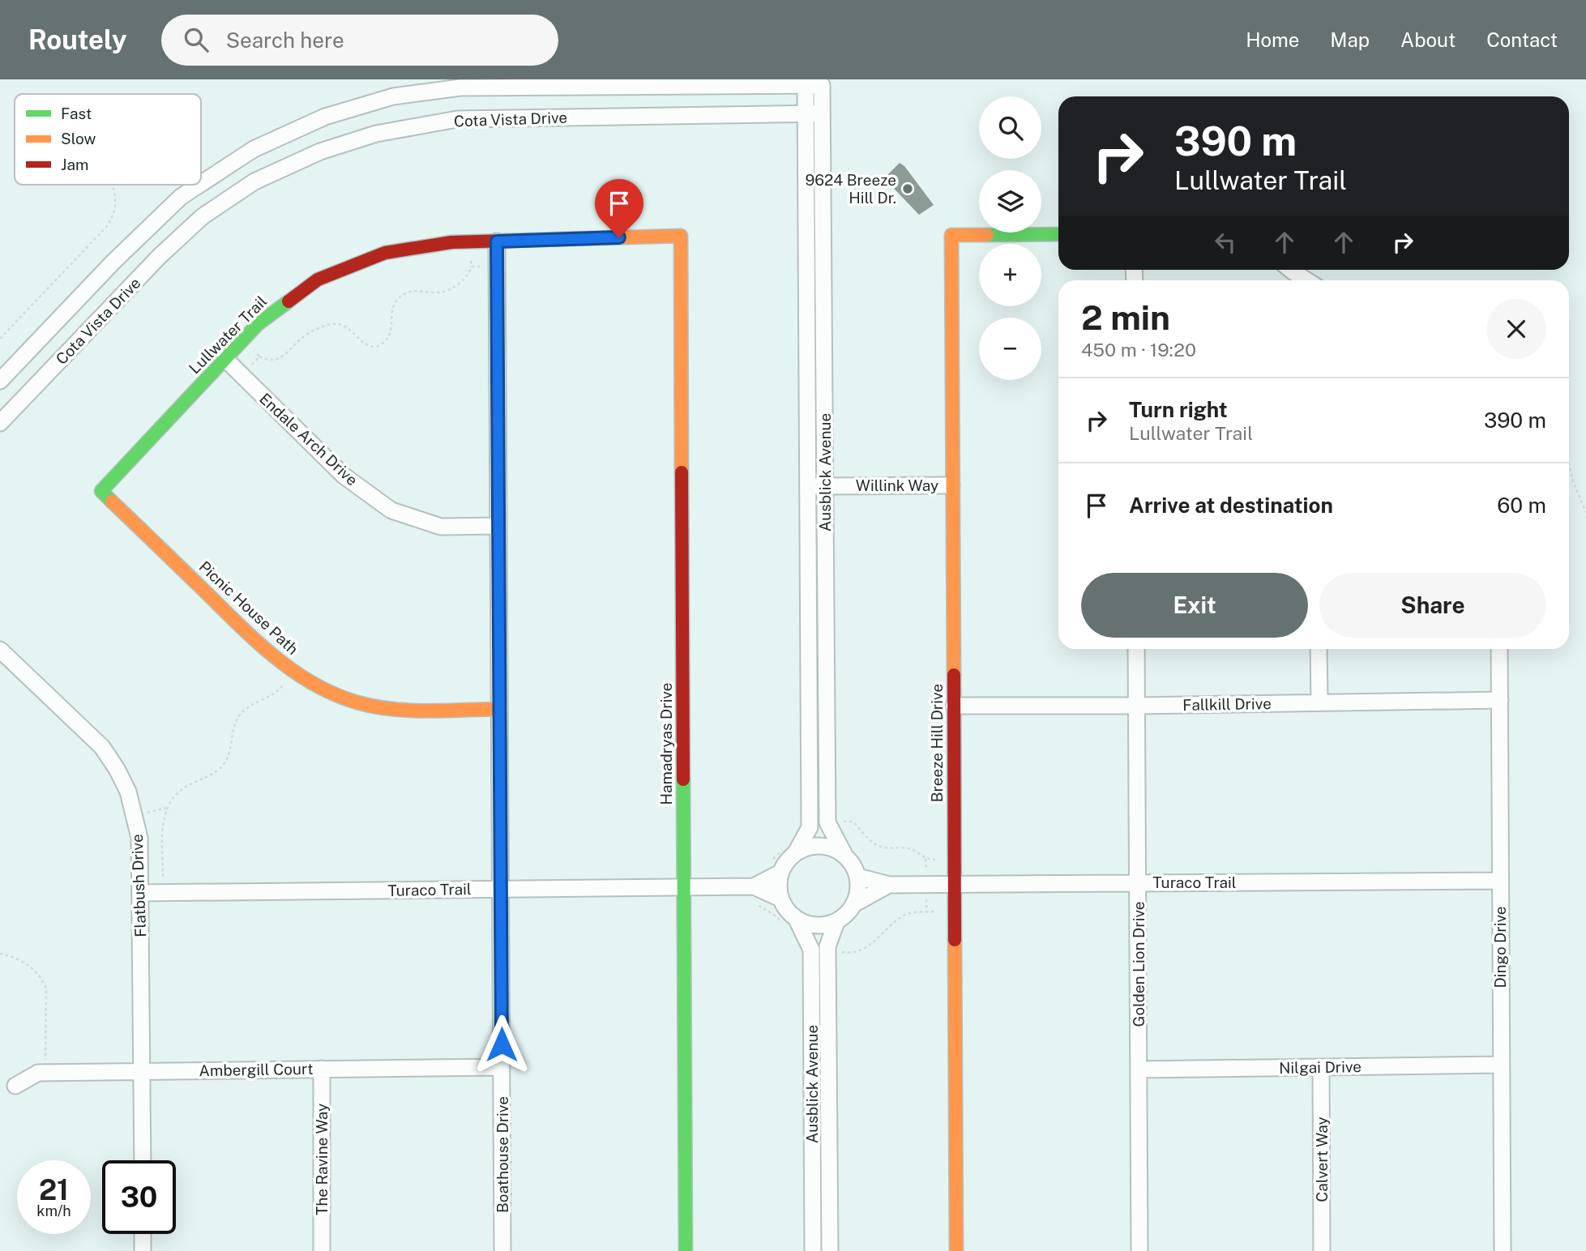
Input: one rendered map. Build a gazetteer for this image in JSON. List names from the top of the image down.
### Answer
{
  "streets": {
    "street": [
      "Cota Vista Drive",
      "Lullwater Trail",
      "Endale Arch Drive",
      "Ausblick Avenue",
      "Willink Way",
      "Picnic House Path",
      "Fallkill Drive",
      "Breeze Hill Drive",
      "Hamadryas Drive",
      "Turaco Trail",
      "Flatbush Drive",
      "Dingo Drive",
      "Golden Lion Drive",
      "Nilgai Drive",
      "Ambergill Court",
      "Boathouse Drive",
      "The Ravine Way",
      "Calvert Way"
    ]
  },
  "crossings": [
    ["Cota Vista Drive", "Ausblick Avenue"],
    ["Lullwater Trail", "Endale Arch Drive"],
    ["Lullwater Trail", "Picnic House Path"],
    ["Lullwater Trail", "Hamadryas Drive"],
    ["Lullwater Trail", "Boathouse Drive"],
    ["Endale Arch Drive", "Boathouse Drive"],
    ["Ausblick Avenue", "Willink Way"],
    ["Ausblick Avenue", "Turaco Trail"],
    ["Willink Way", "Breeze Hill Drive"],
    ["Picnic House Path", "Boathouse Drive"],
    ["Fallkill Drive", "Breeze Hill Drive"],
    ["Fallkill Drive", "Dingo Drive"],
    ["Fallkill Drive", "Golden Lion Drive"],
    ["Breeze Hill Drive", "Turaco Trail"],
    ["Hamadryas Drive", "Turaco Trail"],
    ["Turaco Trail", "Flatbush Drive"],
    ["Turaco Trail", "Dingo Drive"],
    ["Turaco Trail", "Golden Lion Drive"],
    ["Turaco Trail", "Boathouse Drive"],
    ["Flatbush Drive", "Ambergill Court"],
    ["Dingo Drive", "Nilgai Drive"],
    ["Golden Lion Drive", "Nilgai Drive"],
    ["Nilgai Drive", "Calvert Way"],
    ["Ambergill Court", "Boathouse Drive"],
    ["Ambergill Court", "The Ravine Way"]
  ],
  "places": ["9624 Breeze Hill Dr."],
  "legend": ["Fast", "Slow", "Jam"],
  "page": {
    "header": "Routely",
    "search": "Search here",
    "nav": [
      "Home",
      "Map",
      "About",
      "Contact"
    ],
    "map_buttons": ["+", "−"],
    "turn": ["390 m", "Lullwater Trail"],
    "heading": ["2 min", "450 m · 19:20"],
    "list": [
      {
        "name": "Turn right",
        "note": "Lullwater Trail",
        "value": "390 m"
      },
      {
        "name": "Arrive at destination",
        "value": "60 m"
      }
    ],
    "buttons": ["Exit", "Share"],
    "speed": "21 km/h",
    "limit": "30"
  }
}
